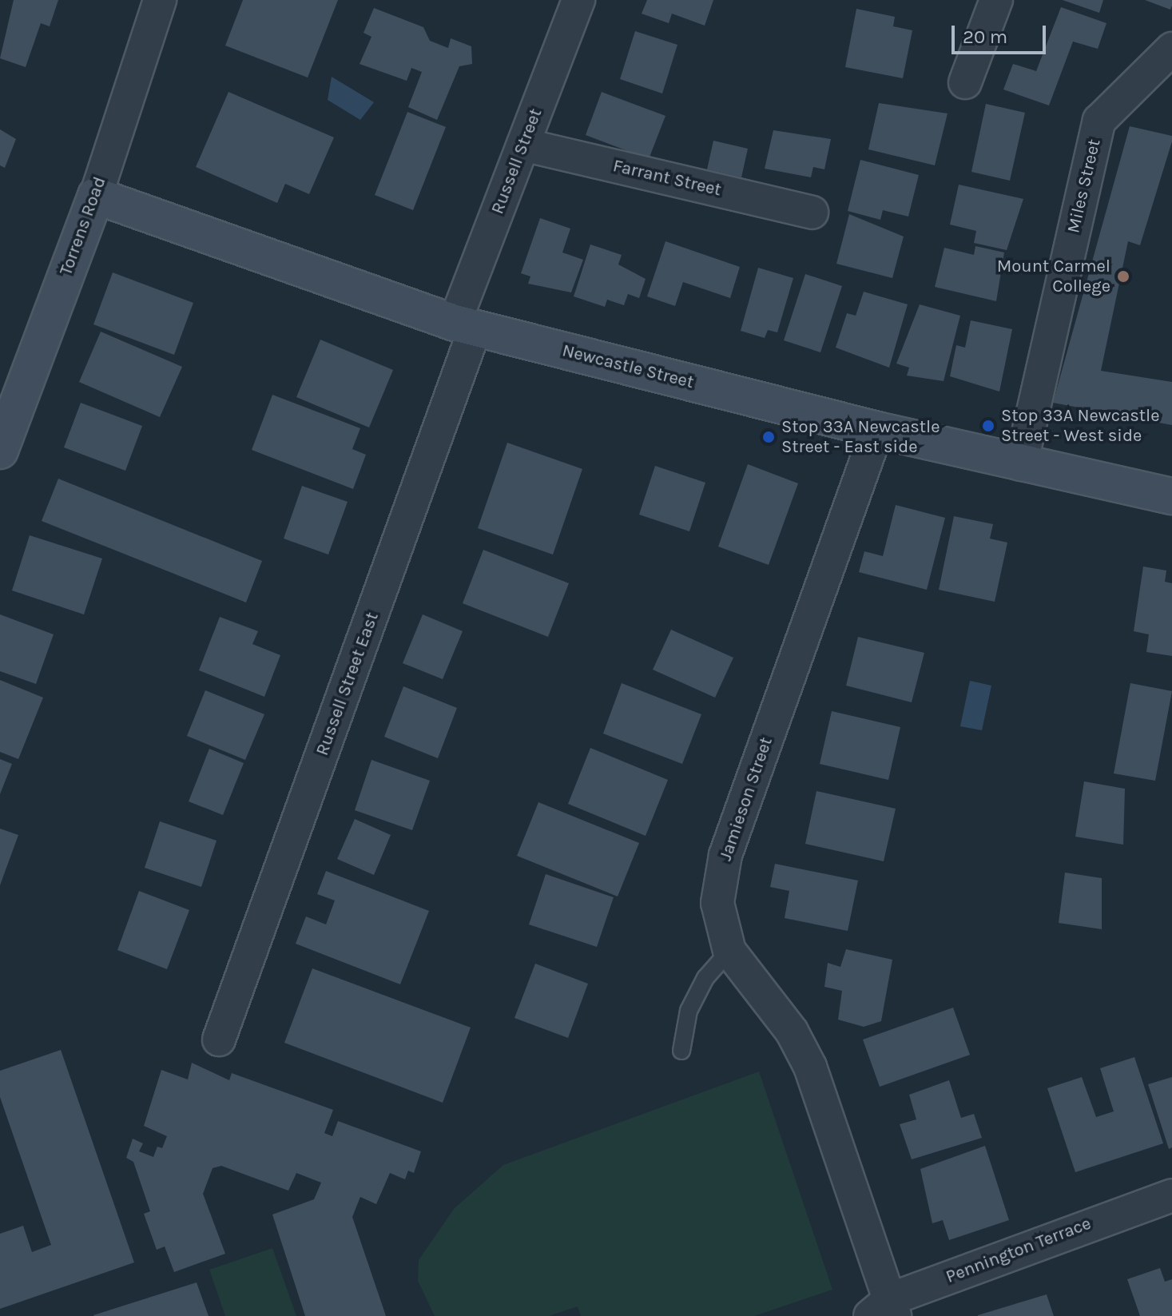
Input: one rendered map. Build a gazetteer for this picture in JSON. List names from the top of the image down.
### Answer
{
  "streets": {
    "street": [
      "Russell Street",
      "Farrant Street",
      "Miles Street",
      "Torrens Road",
      "Newcastle Street",
      "Russell Street East",
      "Jamieson Street",
      "Pennington Terrace"
    ]
  },
  "crossings": [
    ["Russell Street", "Farrant Street"],
    ["Russell Street", "Newcastle Street"],
    ["Russell Street", "Russell Street East"],
    ["Miles Street", "Newcastle Street"],
    ["Torrens Road", "Newcastle Street"],
    ["Newcastle Street", "Russell Street East"],
    ["Newcastle Street", "Jamieson Street"],
    ["Jamieson Street", "Pennington Terrace"]
  ],
  "places": ["Mount Carmel College", "Stop 33A Newcastle Street - West side", "Stop 33A Newcastle Street - East side"],
  "scale_bar": "20 m"
}
